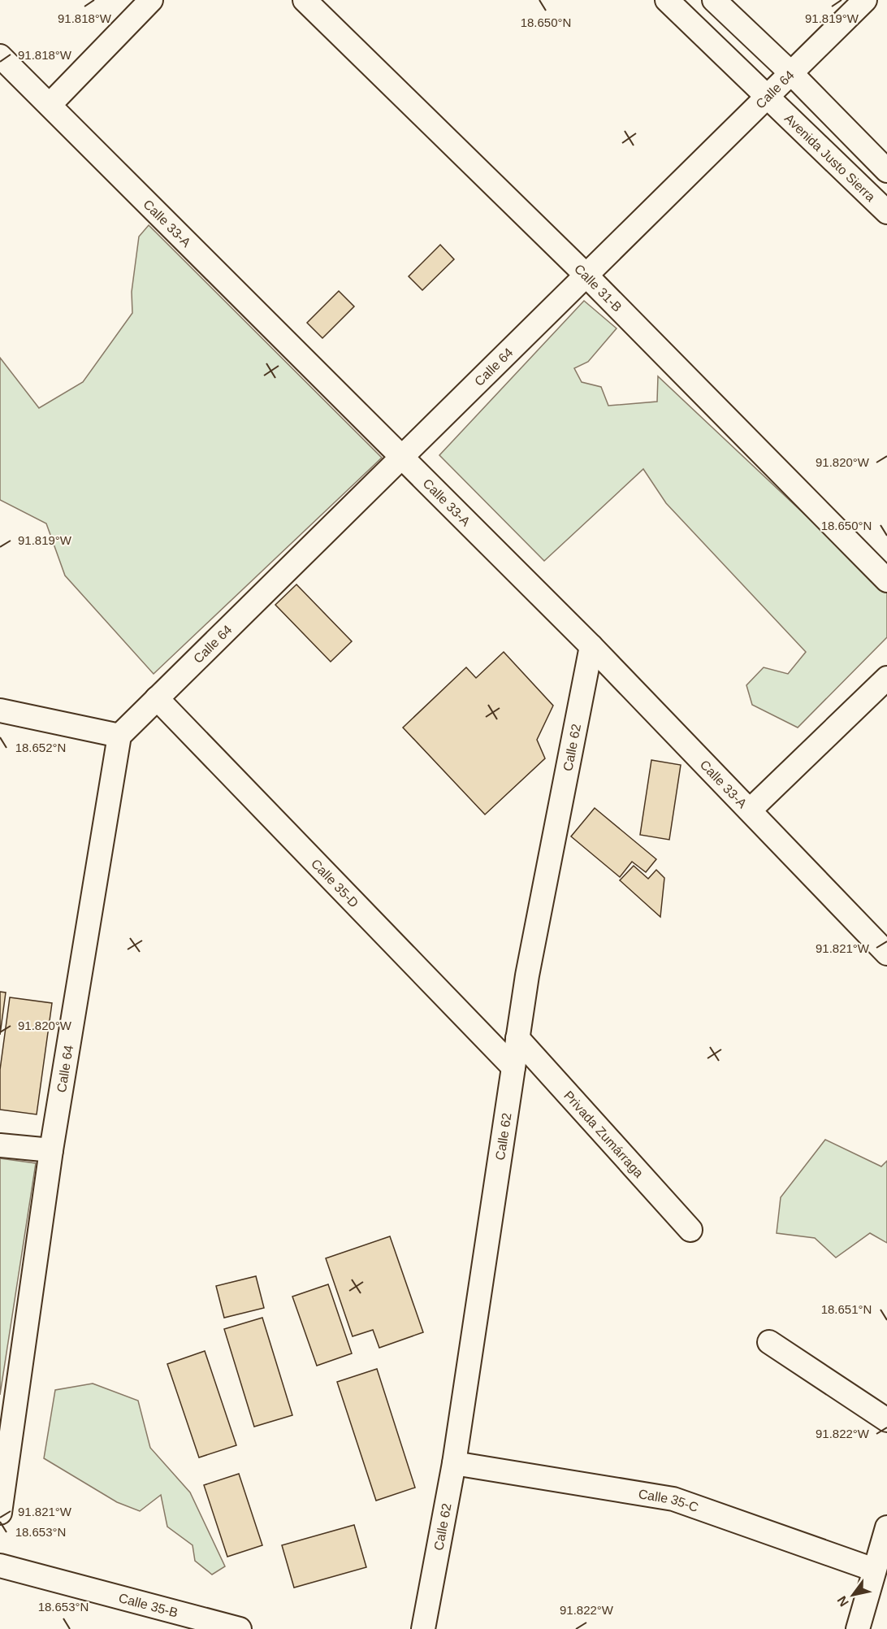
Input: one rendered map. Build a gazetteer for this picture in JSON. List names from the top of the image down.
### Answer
{
  "streets": {
    "street": [
      "Calle 64",
      "Avenida Justo Sierra",
      "Calle 33-A",
      "Calle 31-B",
      "Calle 62",
      "Calle 35-D",
      "Privada Zumárraga",
      "Calle 35-C",
      "Calle 35-B"
    ]
  },
  "crossings": [
    ["Calle 64", "Avenida Justo Sierra"],
    ["Calle 64", "Calle 33-A"],
    ["Calle 64", "Calle 31-B"],
    ["Calle 64", "Calle 35-D"],
    ["Calle 33-A", "Calle 62"],
    ["Calle 62", "Calle 35-D"],
    ["Calle 62", "Privada Zumárraga"],
    ["Calle 62", "Calle 35-C"]
  ],
  "north": "bottom left",
  "coordinates": [
    "91.818°W",
    "91.819°W",
    "18.650°N",
    "91.820°W",
    "18.652°N",
    "91.821°W",
    "18.651°N",
    "91.822°W",
    "18.653°N"
  ]
}
